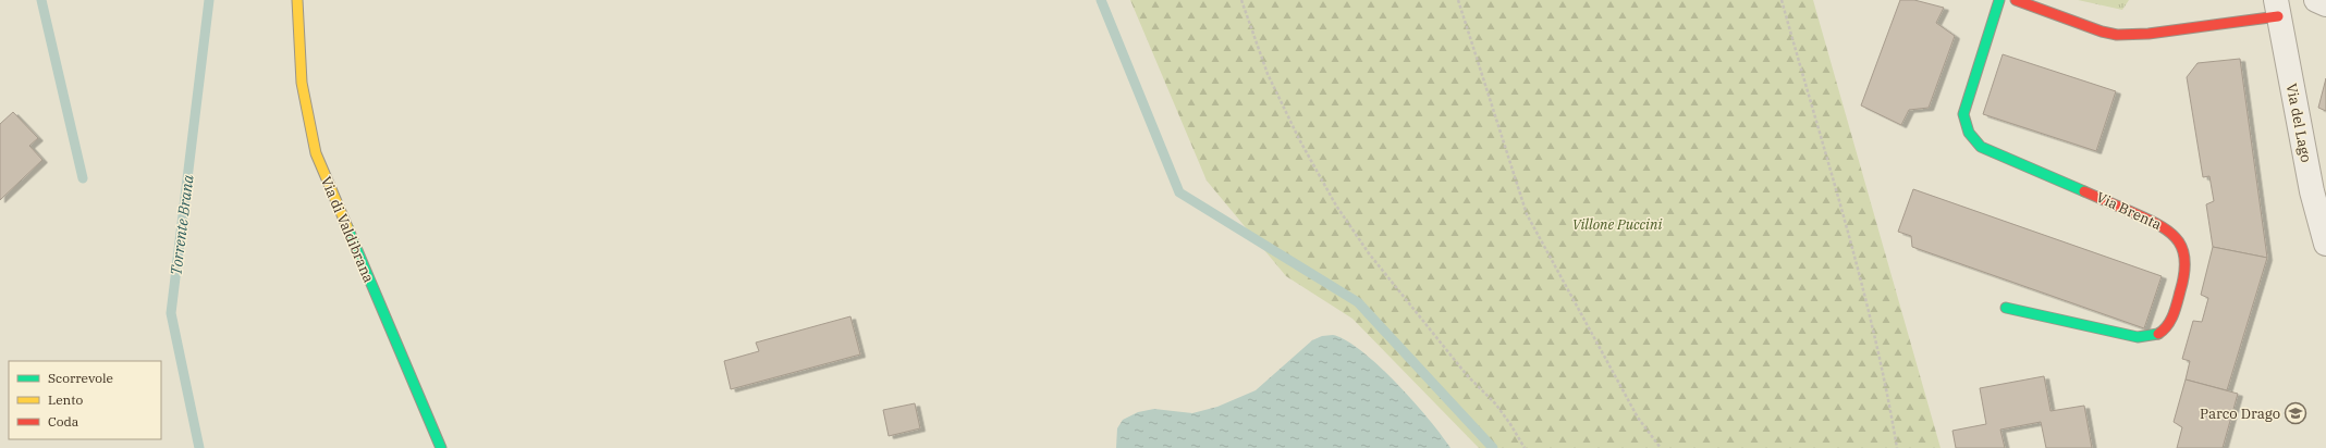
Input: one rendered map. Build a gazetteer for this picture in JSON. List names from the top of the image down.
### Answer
{
  "streets": {
    "street": ["Via del Lago", "Via Brenta", "Via di Valdibrana"]
  },
  "water": ["Torrente Brana"],
  "parks": ["Villone Puccini"],
  "places": {
    "school or university": ["Parco Drago"]
  },
  "legend": ["Scorrevole", "Lento", "Coda"]
}
